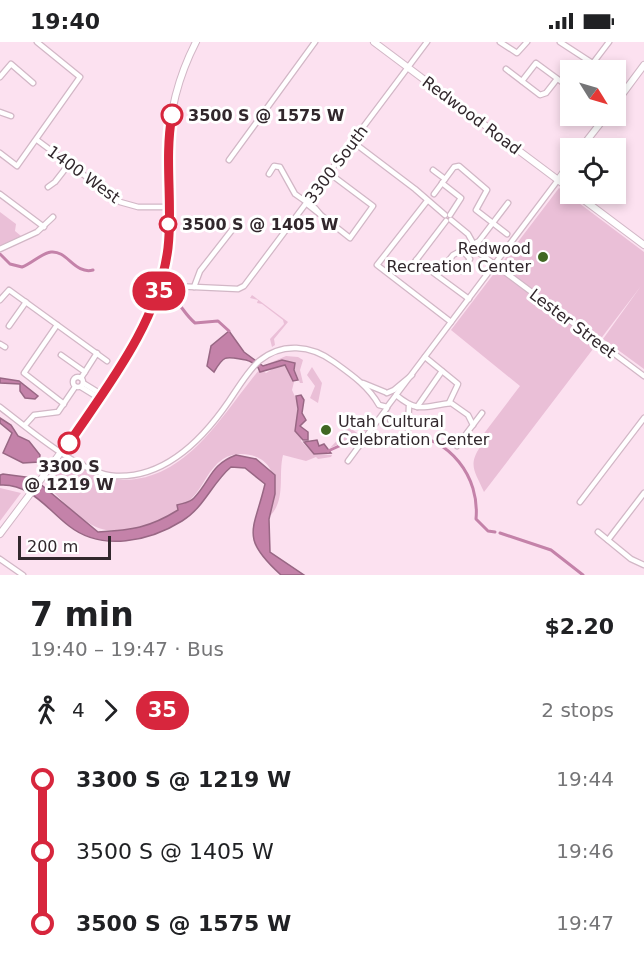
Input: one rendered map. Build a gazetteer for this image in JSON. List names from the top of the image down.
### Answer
{
  "streets": {
    "main road": ["Redwood Road"],
    "street": ["3300 South", "1400 West", "Lester Street"]
  },
  "crossings": [
    ["Redwood Road", "3300 South"],
    ["3300 South", "Lester Street"]
  ],
  "places": [
    "3500 S @ 1575 W",
    "3500 S @ 1405 W",
    "Redwood Recreation Center",
    "Utah Cultural Celebration Center",
    "3300 S @ 1219 W"
  ],
  "lines": ["bus line 35"],
  "scale_bar": "200 m",
  "north": "bottom right",
  "page": {
    "status": "19:40",
    "on_map": "35",
    "scale": "200 m",
    "heading": ["7 min", "19:40 – 19:47 · Bus", "$2.20"],
    "legs": ["4", "35", "2 stops"],
    "list": [
      {
        "name": "3300 S @ 1219 W",
        "value": "19:44"
      },
      {
        "name": "3500 S @ 1405 W",
        "value": "19:46"
      },
      {
        "name": "3500 S @ 1575 W",
        "value": "19:47"
      }
    ]
  }
}
